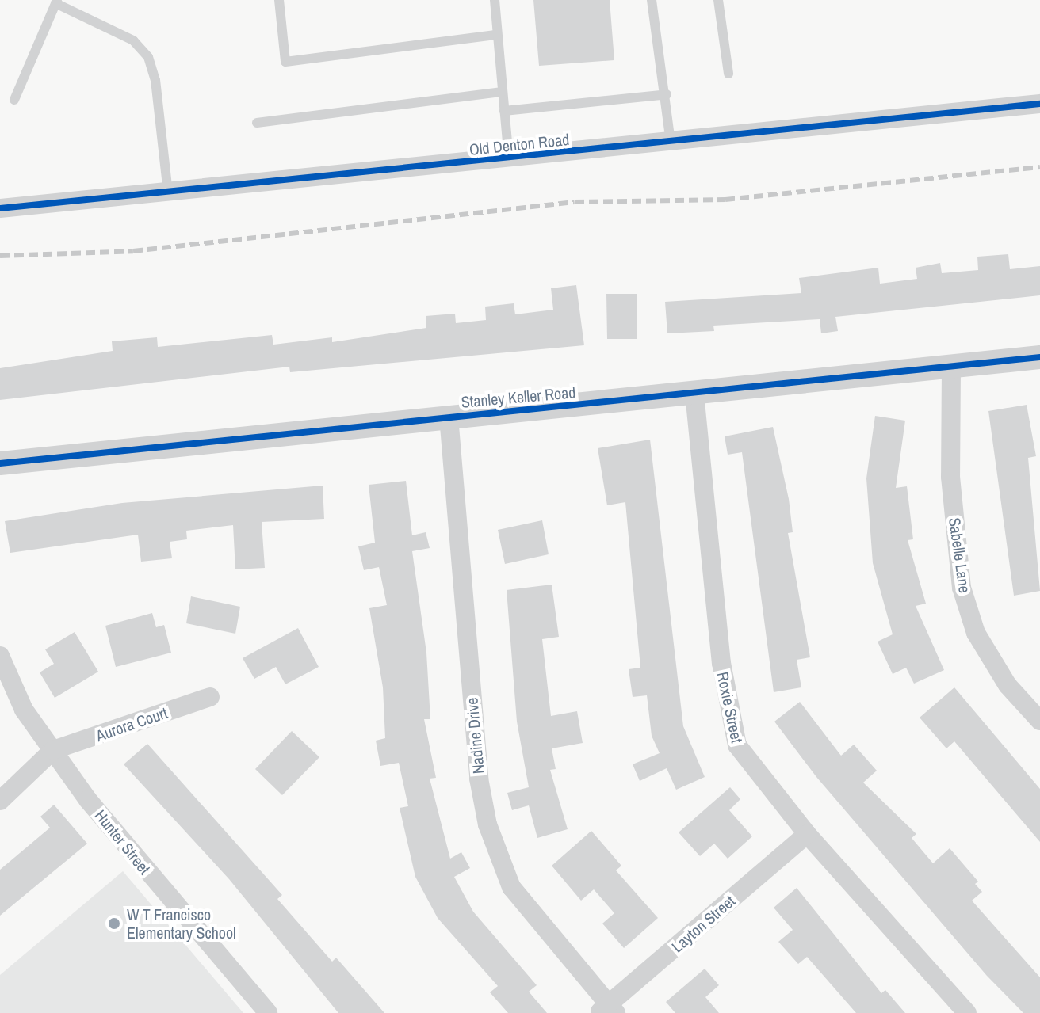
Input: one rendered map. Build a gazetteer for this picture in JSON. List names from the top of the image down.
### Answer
{
  "streets": {
    "street": [
      "Old Denton Road",
      "Stanley Keller Road",
      "Sabelle Lane",
      "Roxie Street",
      "Aurora Court",
      "Nadine Drive",
      "Hunter Street",
      "Layton Street"
    ]
  },
  "crossings": [
    ["Stanley Keller Road", "Sabelle Lane"],
    ["Stanley Keller Road", "Roxie Street"],
    ["Stanley Keller Road", "Nadine Drive"],
    ["Roxie Street", "Layton Street"],
    ["Aurora Court", "Hunter Street"],
    ["Nadine Drive", "Layton Street"]
  ],
  "places": ["W T Francisco Elementary School"]
}
